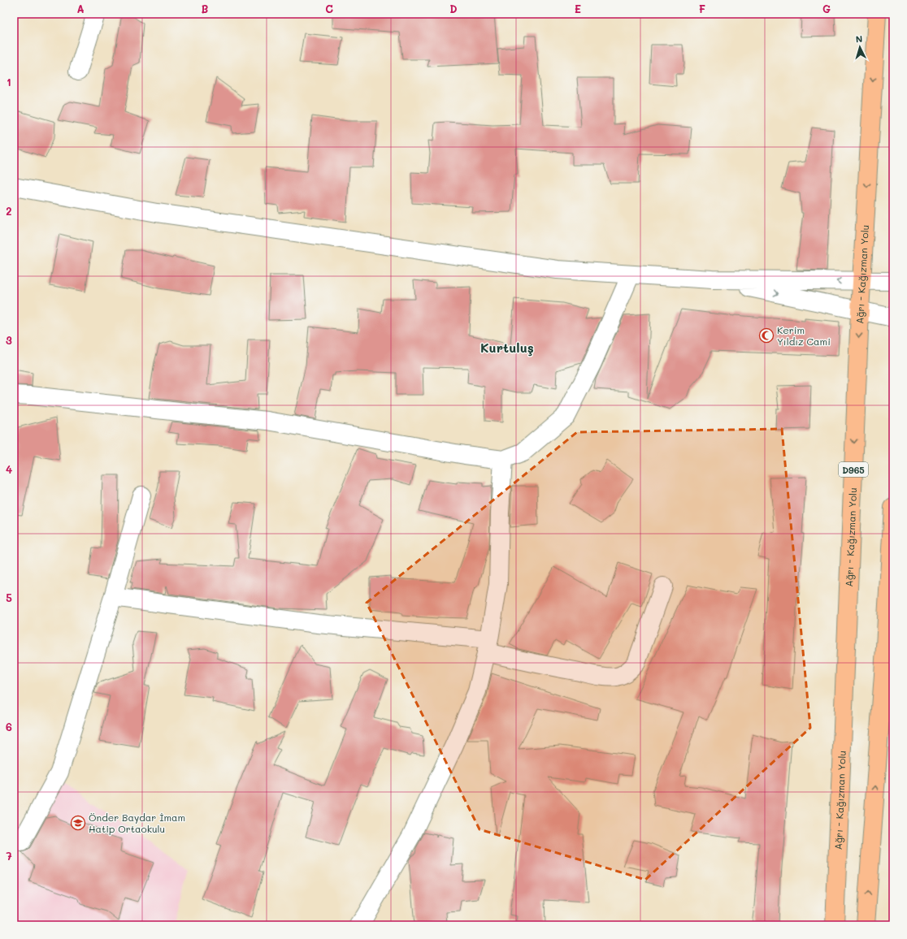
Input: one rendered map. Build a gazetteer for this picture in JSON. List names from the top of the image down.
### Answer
{
  "streets": {
    "main road": ["Ağrı - Kağızman Yolu", "D965"]
  },
  "districts": ["Kurtuluş"],
  "places": {
    "mosque": ["Kerim Yıldız Cami"],
    "school or university": ["Önder Baydar İmam Hatip Ortaokulu"]
  },
  "north": "top",
  "grid": {
    "columns": [
      "A",
      "B",
      "C",
      "D",
      "E",
      "F",
      "G"
    ],
    "rows": [
      "1",
      "2",
      "3",
      "4",
      "5",
      "6",
      "7"
    ]
  }
}
